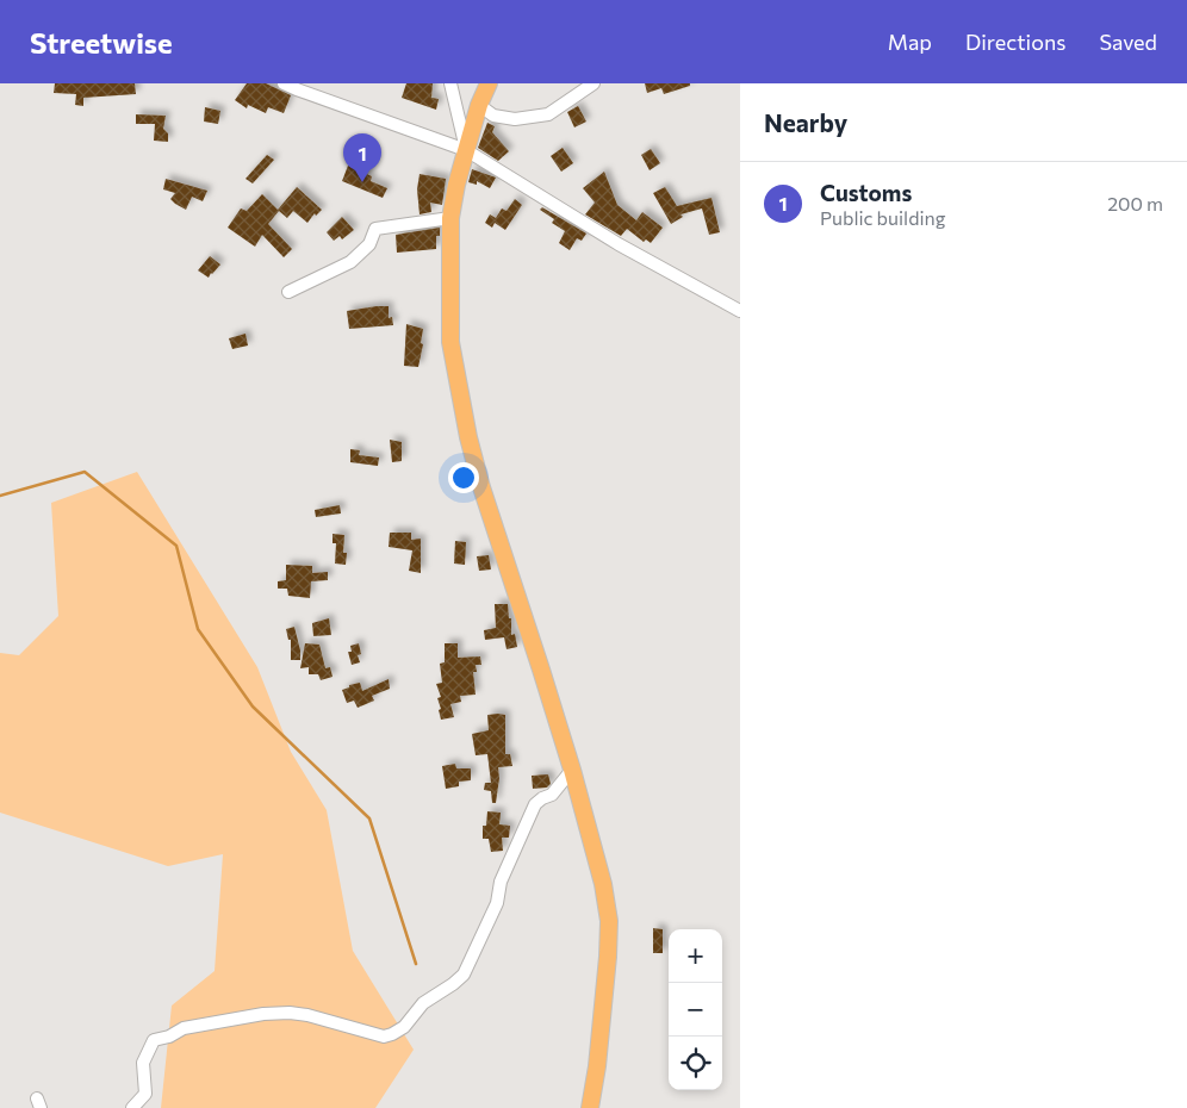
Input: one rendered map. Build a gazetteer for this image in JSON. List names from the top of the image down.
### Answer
{
  "page": {
    "header": "Streetwise",
    "nav": ["Map", "Directions", "Saved"],
    "heading": "Nearby",
    "pins": "1",
    "list": [
      {
        "mark": "1",
        "name": "Customs",
        "note": "Public building",
        "value": "200 m"
      }
    ],
    "map_buttons": ["+", "−"]
  }
}
